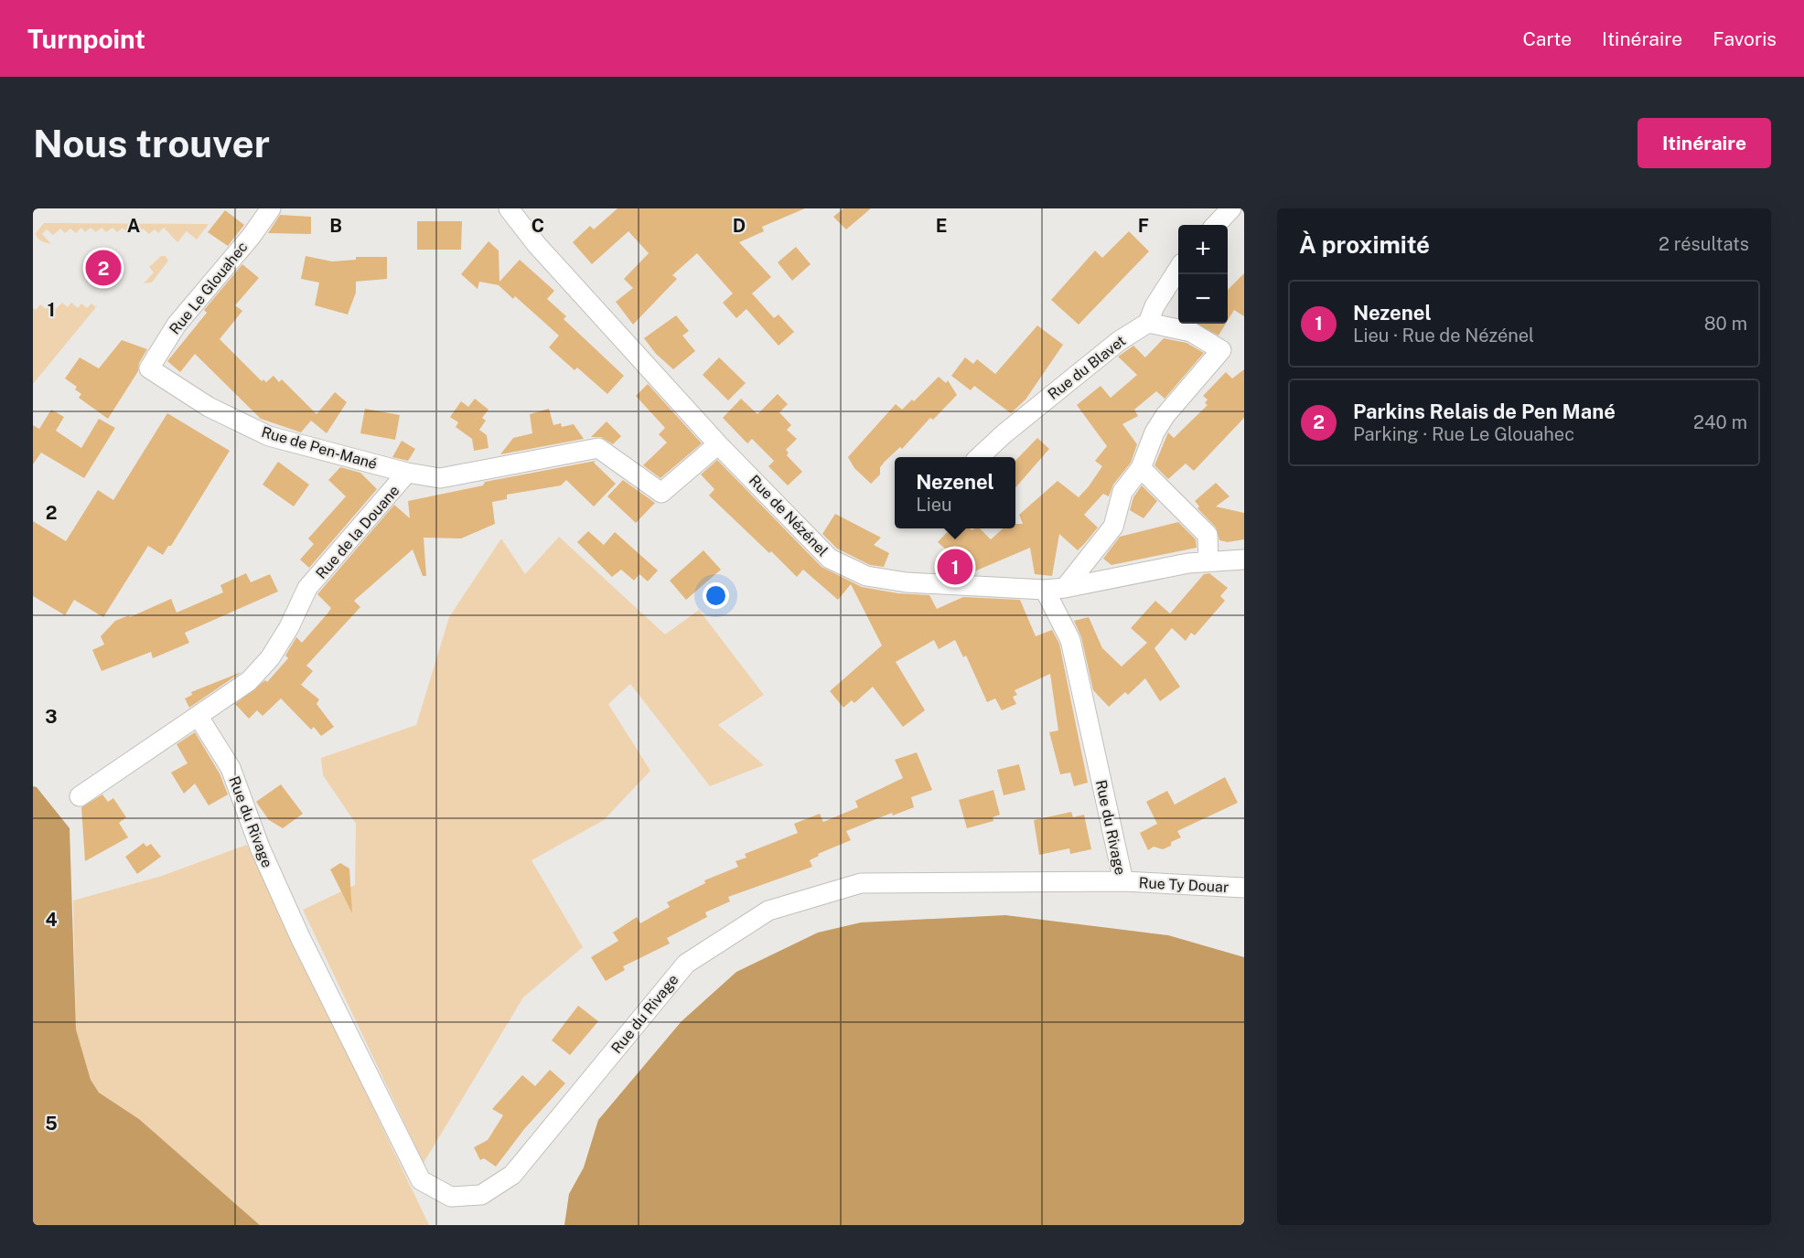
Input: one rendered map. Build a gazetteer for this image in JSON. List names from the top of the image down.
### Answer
{
  "streets": {
    "street": [
      "Rue Le Glouahec",
      "Rue du Blavet",
      "Rue de Pen-Mané",
      "Rue de Nézénel",
      "Rue de la Douane",
      "Rue du Rivage",
      "Rue Ty Douar"
    ]
  },
  "crossings": [
    ["Rue Le Glouahec", "Rue de Pen-Mané"],
    ["Rue de Pen-Mané", "Rue de la Douane"],
    ["Rue de Nézénel", "Rue de la Douane"],
    ["Rue de Nézénel", "Rue du Rivage"],
    ["Rue de la Douane", "Rue du Rivage"],
    ["Rue du Rivage", "Rue Ty Douar"]
  ],
  "page": {
    "header": "Turnpoint",
    "nav": ["Carte", "Itinéraire", "Favoris"],
    "buttons": "Itinéraire",
    "title": "Nous trouver",
    "heading": ["À proximité", "2 résultats"],
    "map_buttons": ["+", "−"],
    "pins": ["2", "1"],
    "list": [
      {
        "mark": "1",
        "name": "Nezenel",
        "note": "Lieu · Rue de Nézénel",
        "value": "80 m"
      },
      {
        "mark": "2",
        "name": "Parkins Relais de Pen Mané",
        "note": "Parking · Rue Le Glouahec",
        "value": "240 m"
      }
    ],
    "popup": ["Nezenel", "Lieu"]
  },
  "grid": {
    "columns": [
      "A",
      "B",
      "C",
      "D",
      "E",
      "F"
    ],
    "rows": [
      "1",
      "2",
      "3",
      "4",
      "5"
    ]
  }
}
